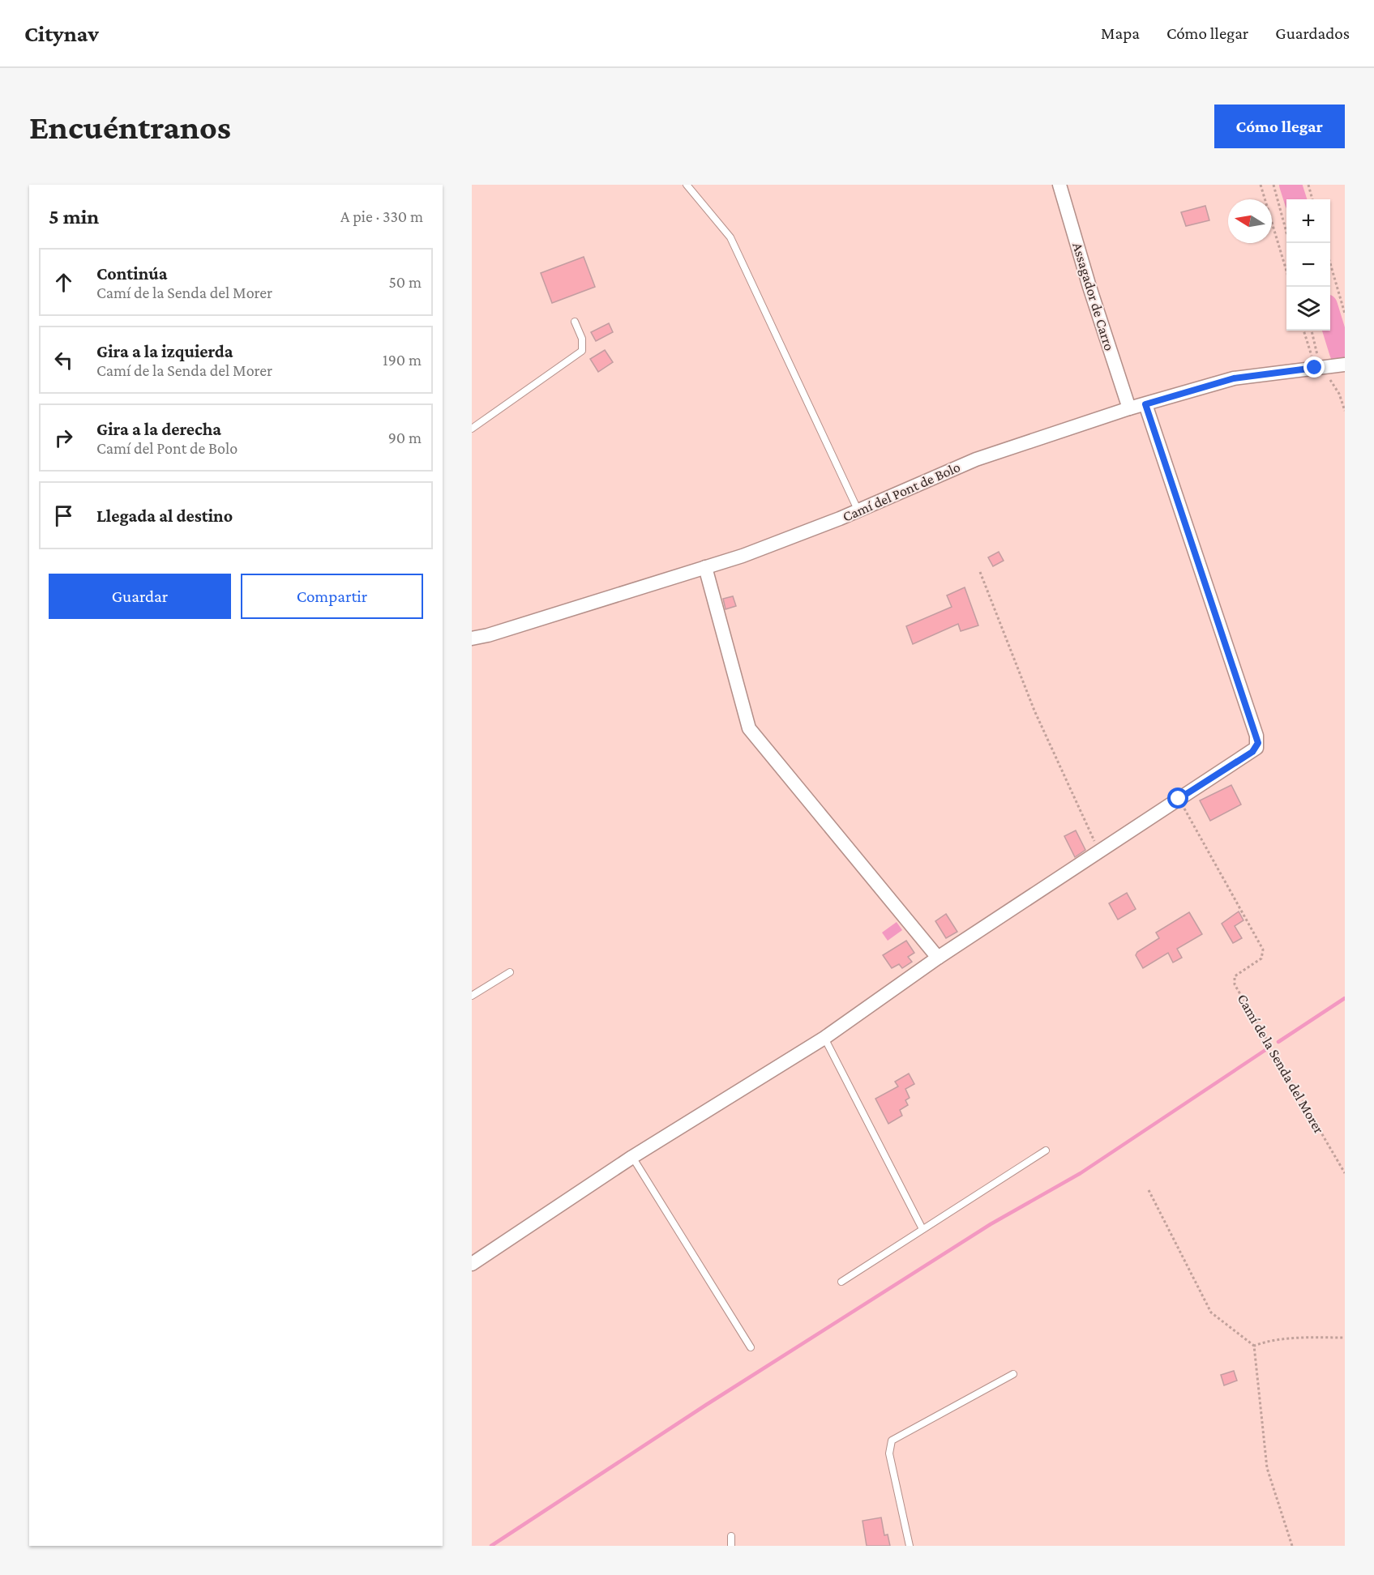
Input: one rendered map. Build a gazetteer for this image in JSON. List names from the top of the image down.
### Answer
{
  "streets": {
    "street": ["Assagador de Carro", "Camí del Pont de Bolo"],
    "path": ["Camí de la Senda del Morer"]
  },
  "crossings": [
    ["Assagador de Carro", "Camí del Pont de Bolo"]
  ],
  "north": "left",
  "page": {
    "header": "Citynav",
    "nav": ["Mapa", "Cómo llegar", "Guardados"],
    "buttons": [
      "Cómo llegar",
      ["Guardar", "Compartir"]
    ],
    "title": "Encuéntranos",
    "heading": ["5 min", "A pie · 330 m"],
    "map_buttons": ["+", "−"],
    "list": [
      ["Continúa", "Camí de la Senda del Morer", "50 m"],
      ["Gira a la izquierda", "Camí de la Senda del Morer", "190 m"],
      ["Gira a la derecha", "Camí del Pont de Bolo", "90 m"],
      "Llegada al destino"
    ]
  }
}
